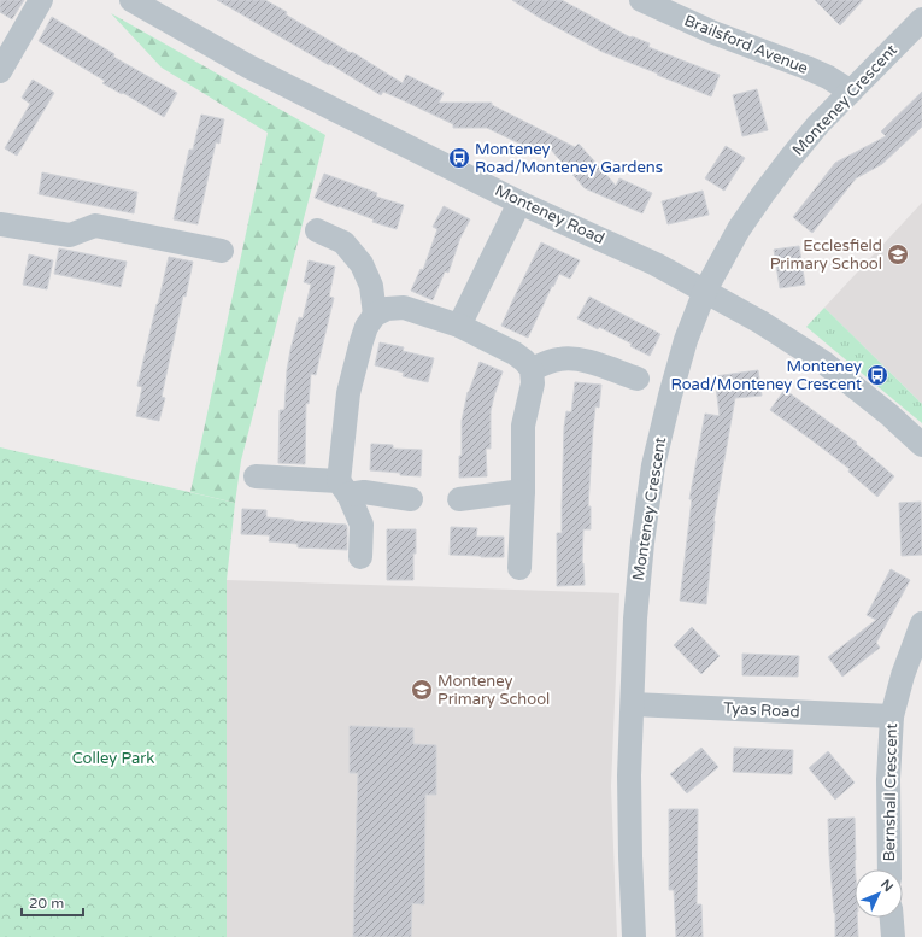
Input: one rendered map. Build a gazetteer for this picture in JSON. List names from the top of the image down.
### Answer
{
  "streets": {
    "street": [
      "Brailsford Avenue",
      "Monteney Crescent",
      "Monteney Road",
      "Tyas Road",
      "Bernshall Crescent"
    ]
  },
  "crossings": [
    ["Brailsford Avenue", "Monteney Crescent"],
    ["Monteney Crescent", "Monteney Road"],
    ["Monteney Crescent", "Tyas Road"],
    ["Tyas Road", "Bernshall Crescent"]
  ],
  "parks": ["Colley Park"],
  "places": {
    "bus stop": ["Monteney Road/Monteney Gardens", "Monteney Road/Monteney Crescent"],
    "school or university": ["Ecclesfield Primary School", "Monteney Primary School"]
  },
  "scale_bar": "20 m",
  "north": "top right"
}
